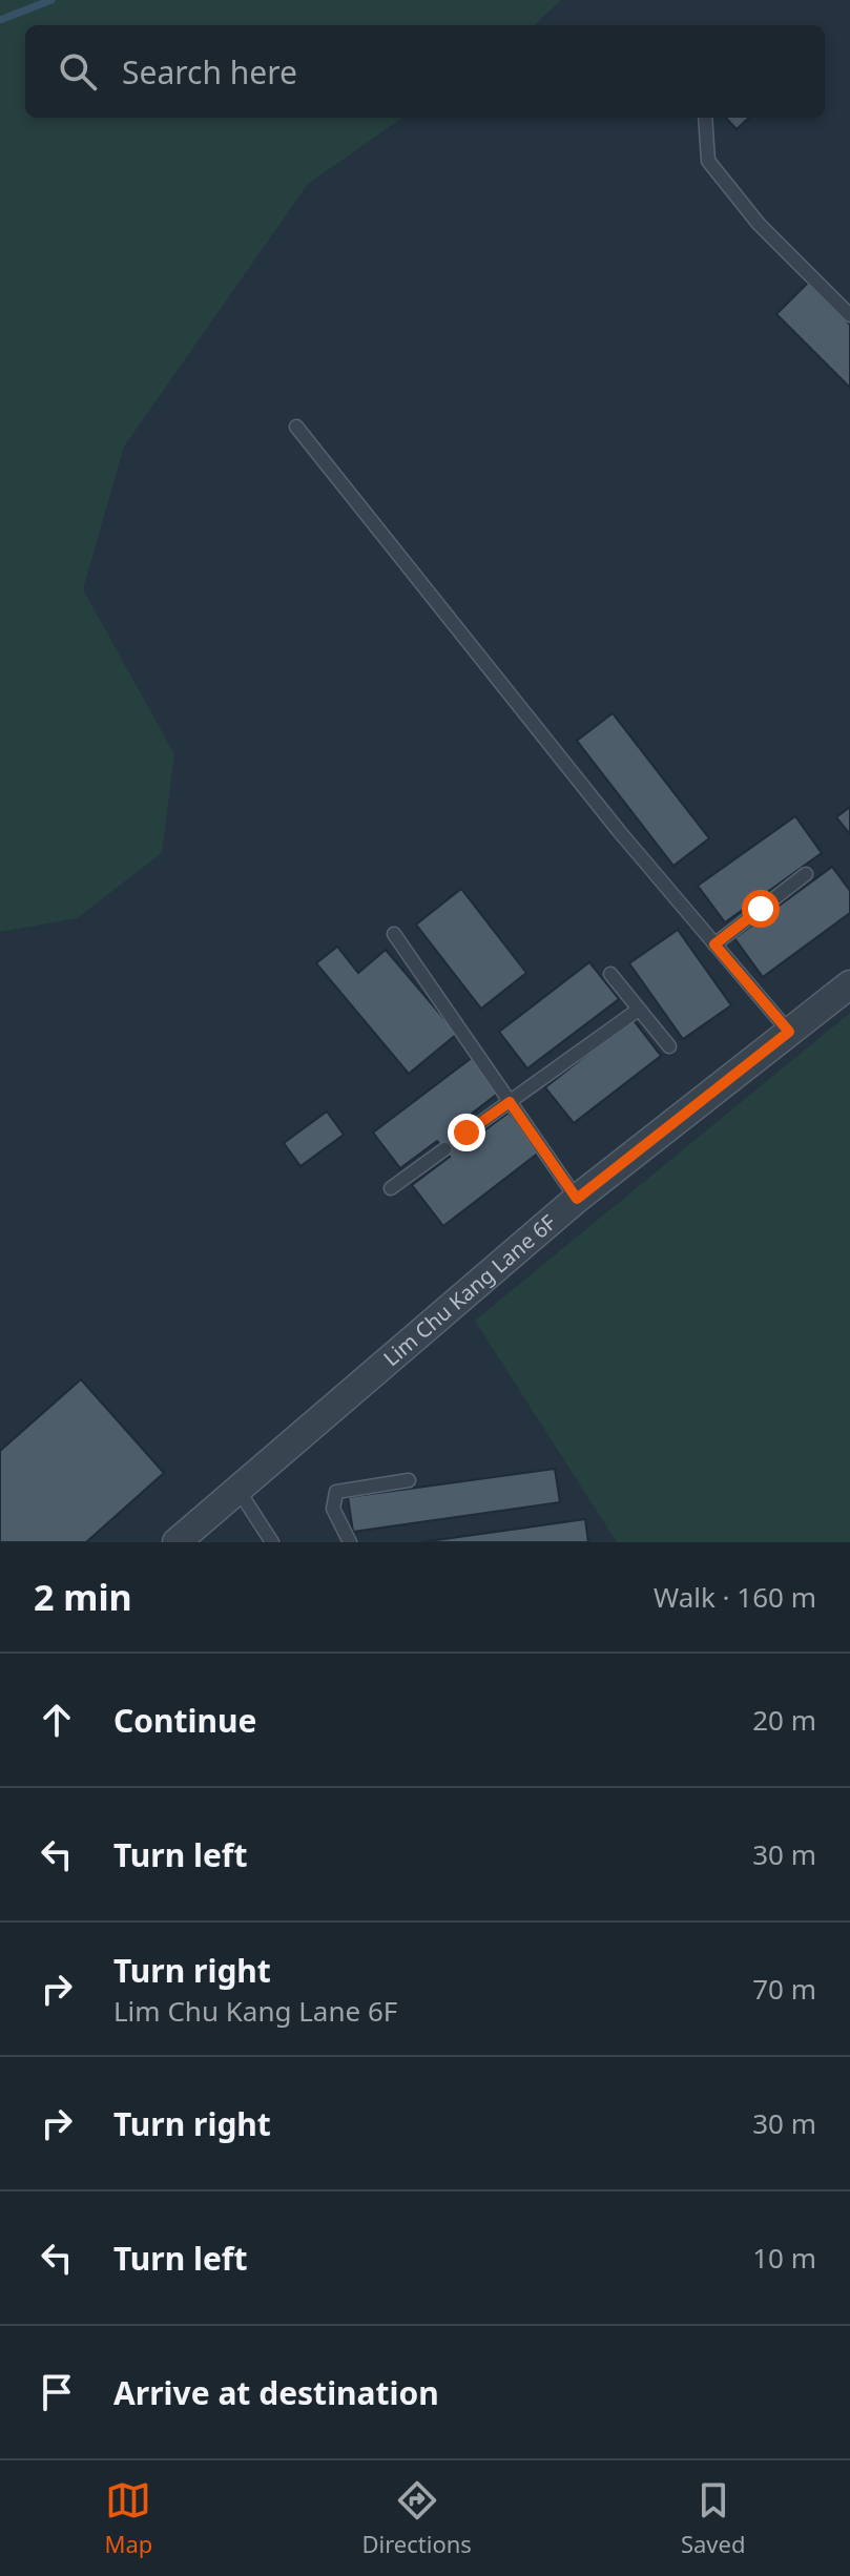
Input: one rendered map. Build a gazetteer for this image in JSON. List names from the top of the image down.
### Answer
{
  "streets": {
    "street": ["Lim Chu Kang Lane 6F"]
  },
  "page": {
    "search": "Search here",
    "heading": ["2 min", "Walk · 160 m"],
    "list": [
      ["Continue", "20 m"],
      ["Turn left", "30 m"],
      ["Turn right", "Lim Chu Kang Lane 6F", "70 m"],
      ["Turn right", "30 m"],
      ["Turn left", "10 m"],
      "Arrive at destination"
    ],
    "nav": ["Map", "Directions", "Saved"]
  }
}
